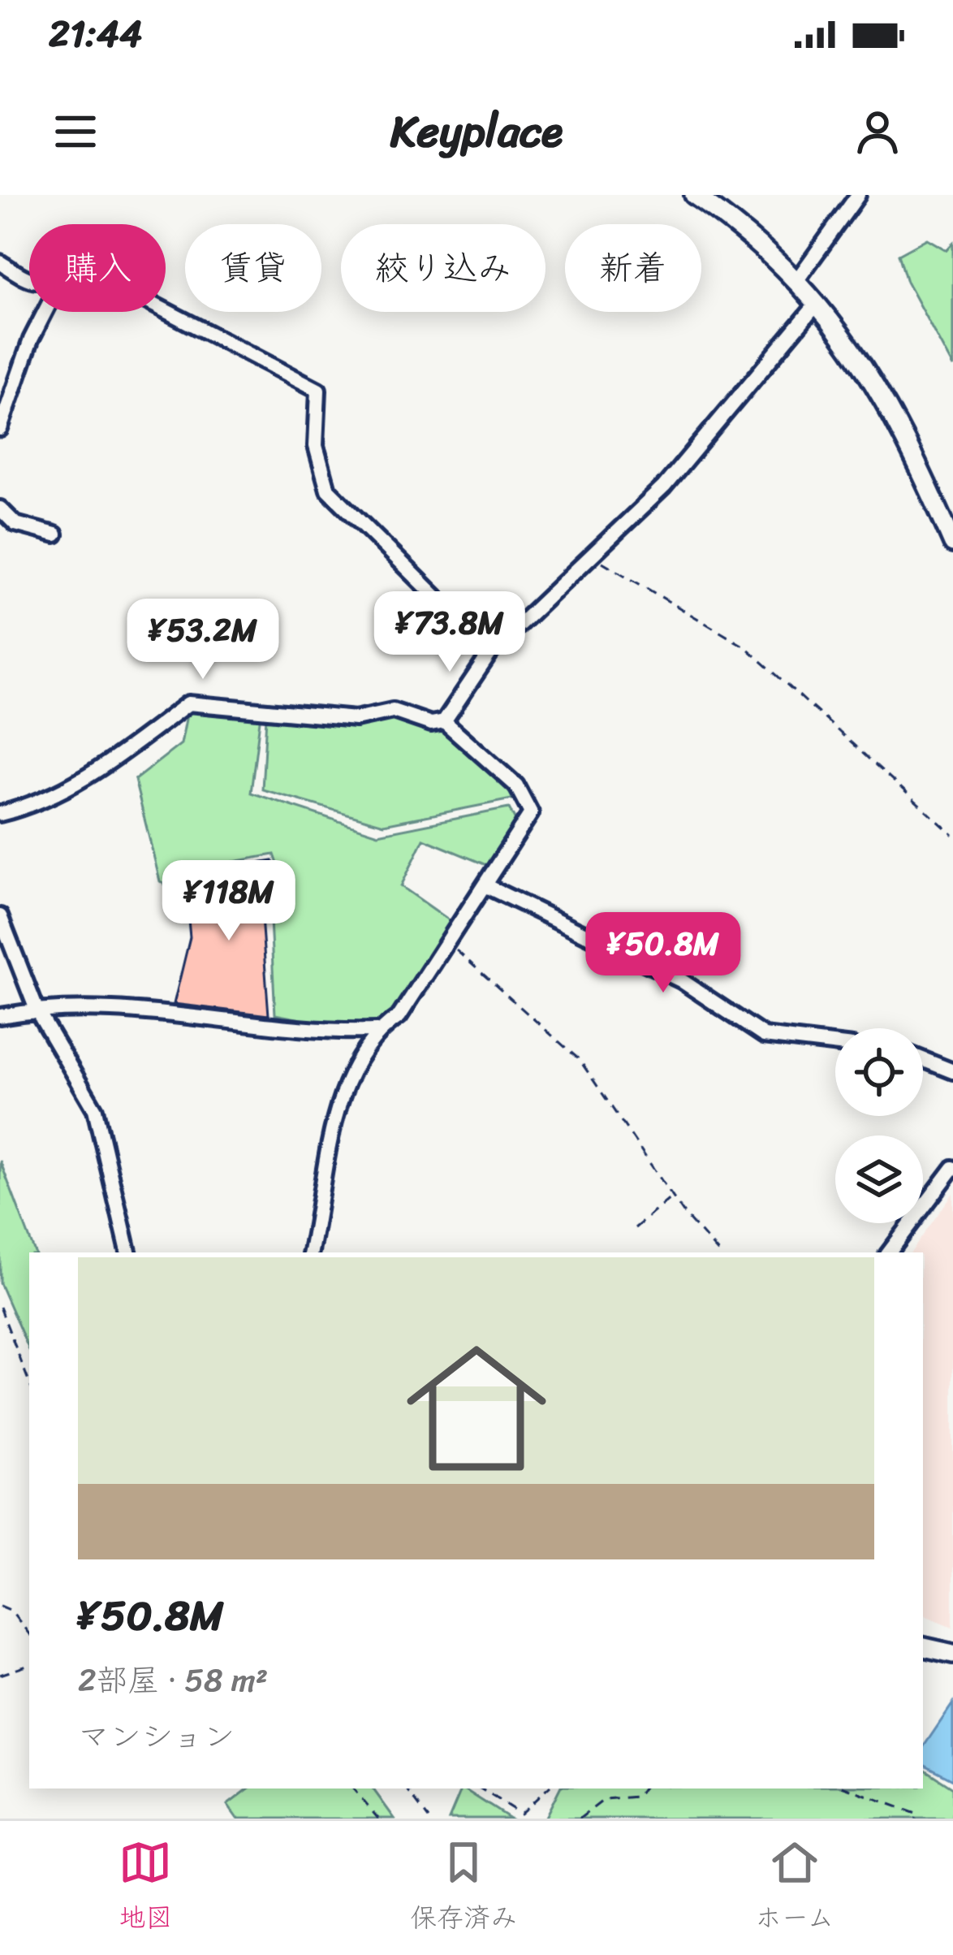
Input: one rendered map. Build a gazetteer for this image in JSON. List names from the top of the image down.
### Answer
{
  "page": {
    "status": "21:44",
    "header": "Keyplace",
    "chip": [
      "購入",
      "賃貸",
      "絞り込み",
      "新着"
    ],
    "price": [
      "¥73.8M",
      "¥53.2M",
      "¥118M",
      "¥50.8M"
    ],
    "list": [
      {
        "name": "¥50.8M",
        "note": "2部屋 · 58 m² · マンション"
      }
    ],
    "tabs": ["地図", "保存済み", "ホーム"]
  }
}
